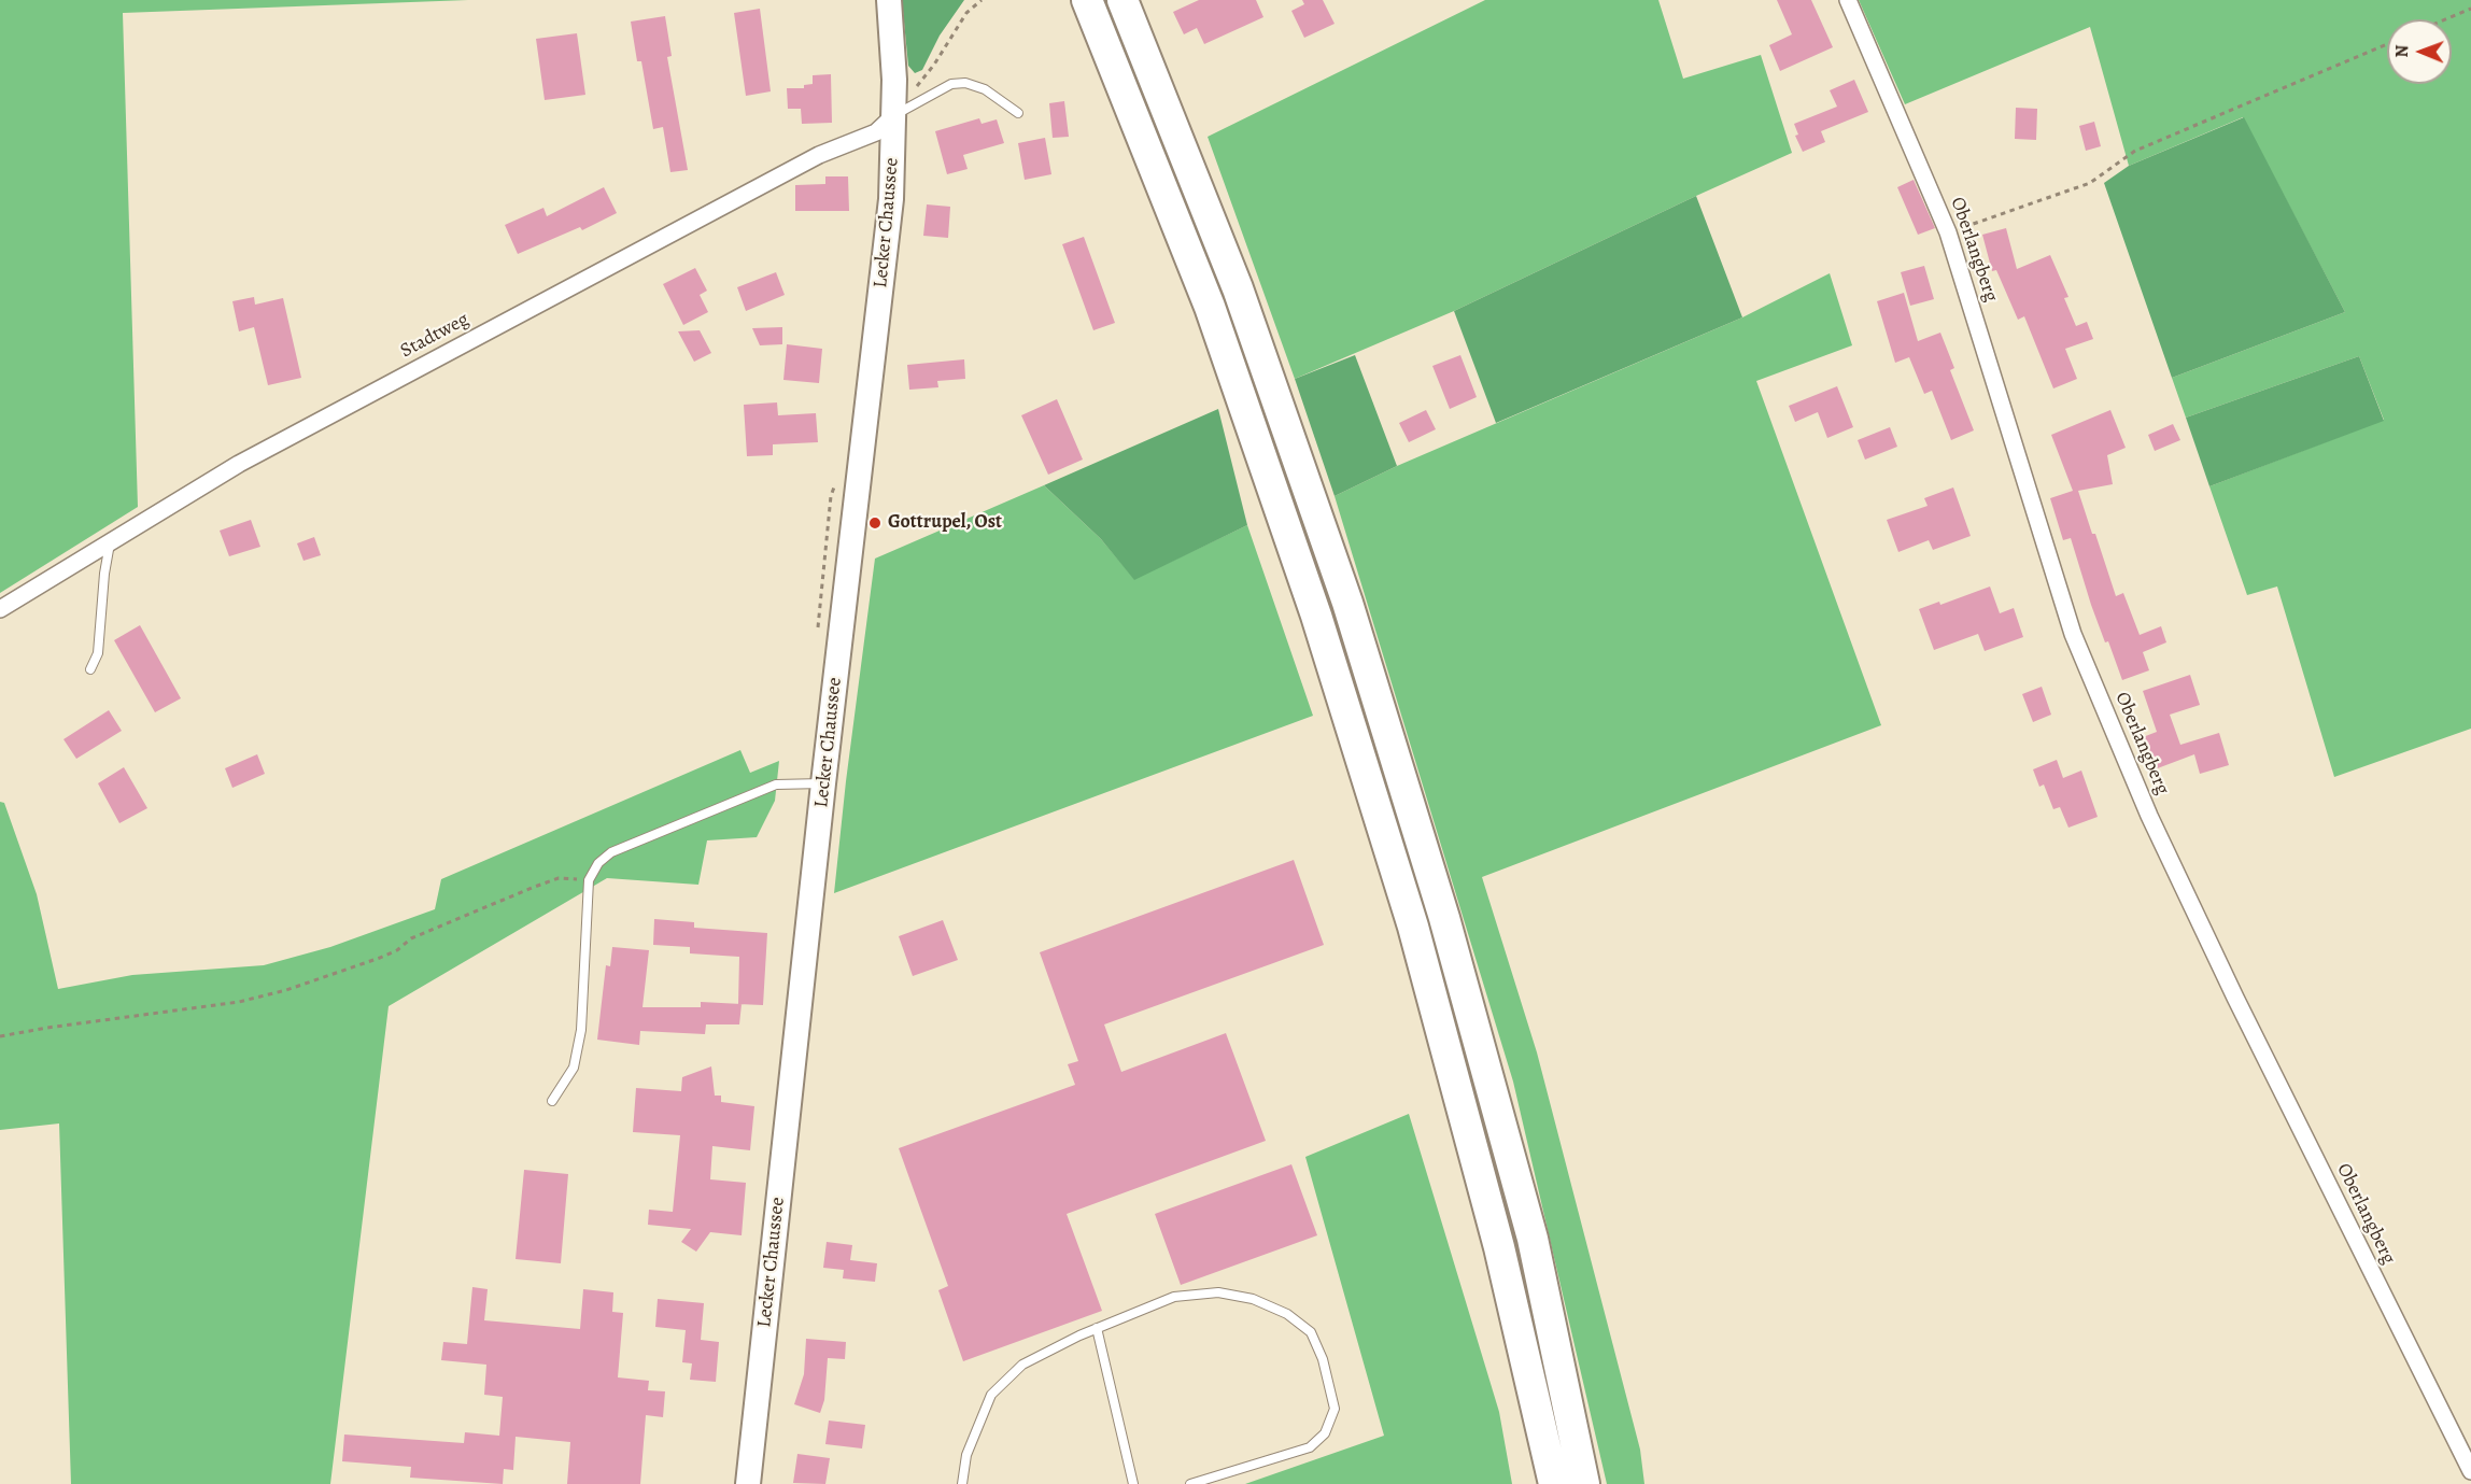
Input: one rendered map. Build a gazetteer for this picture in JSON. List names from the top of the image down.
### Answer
{
  "streets": {
    "street": ["Lecker Chaussee", "Oberlangberg", "Stadtweg"]
  },
  "crossings": [
    ["Lecker Chaussee", "Stadtweg"]
  ],
  "places": ["Gottrupel, Ost"],
  "north": "left"
}
